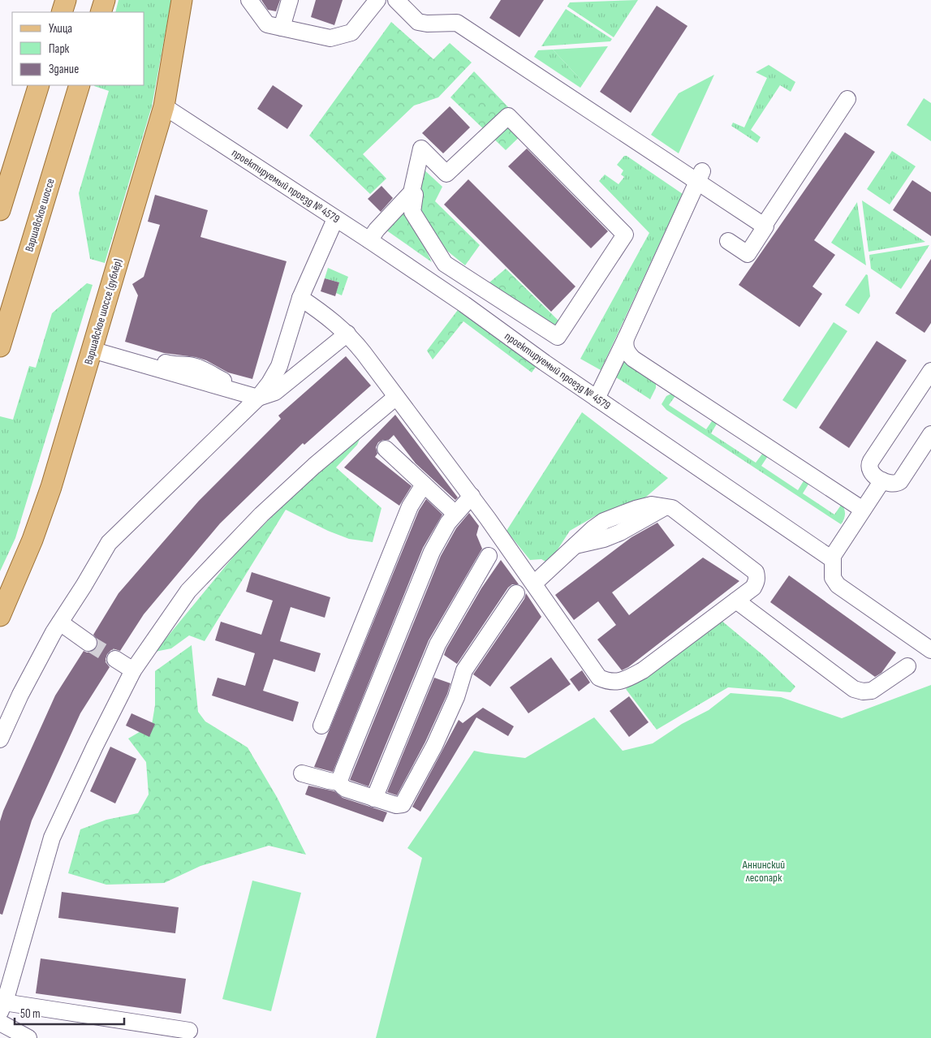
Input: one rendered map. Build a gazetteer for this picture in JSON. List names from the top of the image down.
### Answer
{
  "streets": {
    "main road": ["Варшавское шоссе", "Варшавское шоссе (дублёр)"],
    "street": ["проектируемый проезд № 4579"]
  },
  "crossings": [
    ["проектируемый проезд № 4579", "Варшавское шоссе (дублёр)"]
  ],
  "parks": ["Аннинский лесопарк"],
  "legend": ["Улица", "Парк", "Здание"],
  "scale_bar": "50 m"
}
